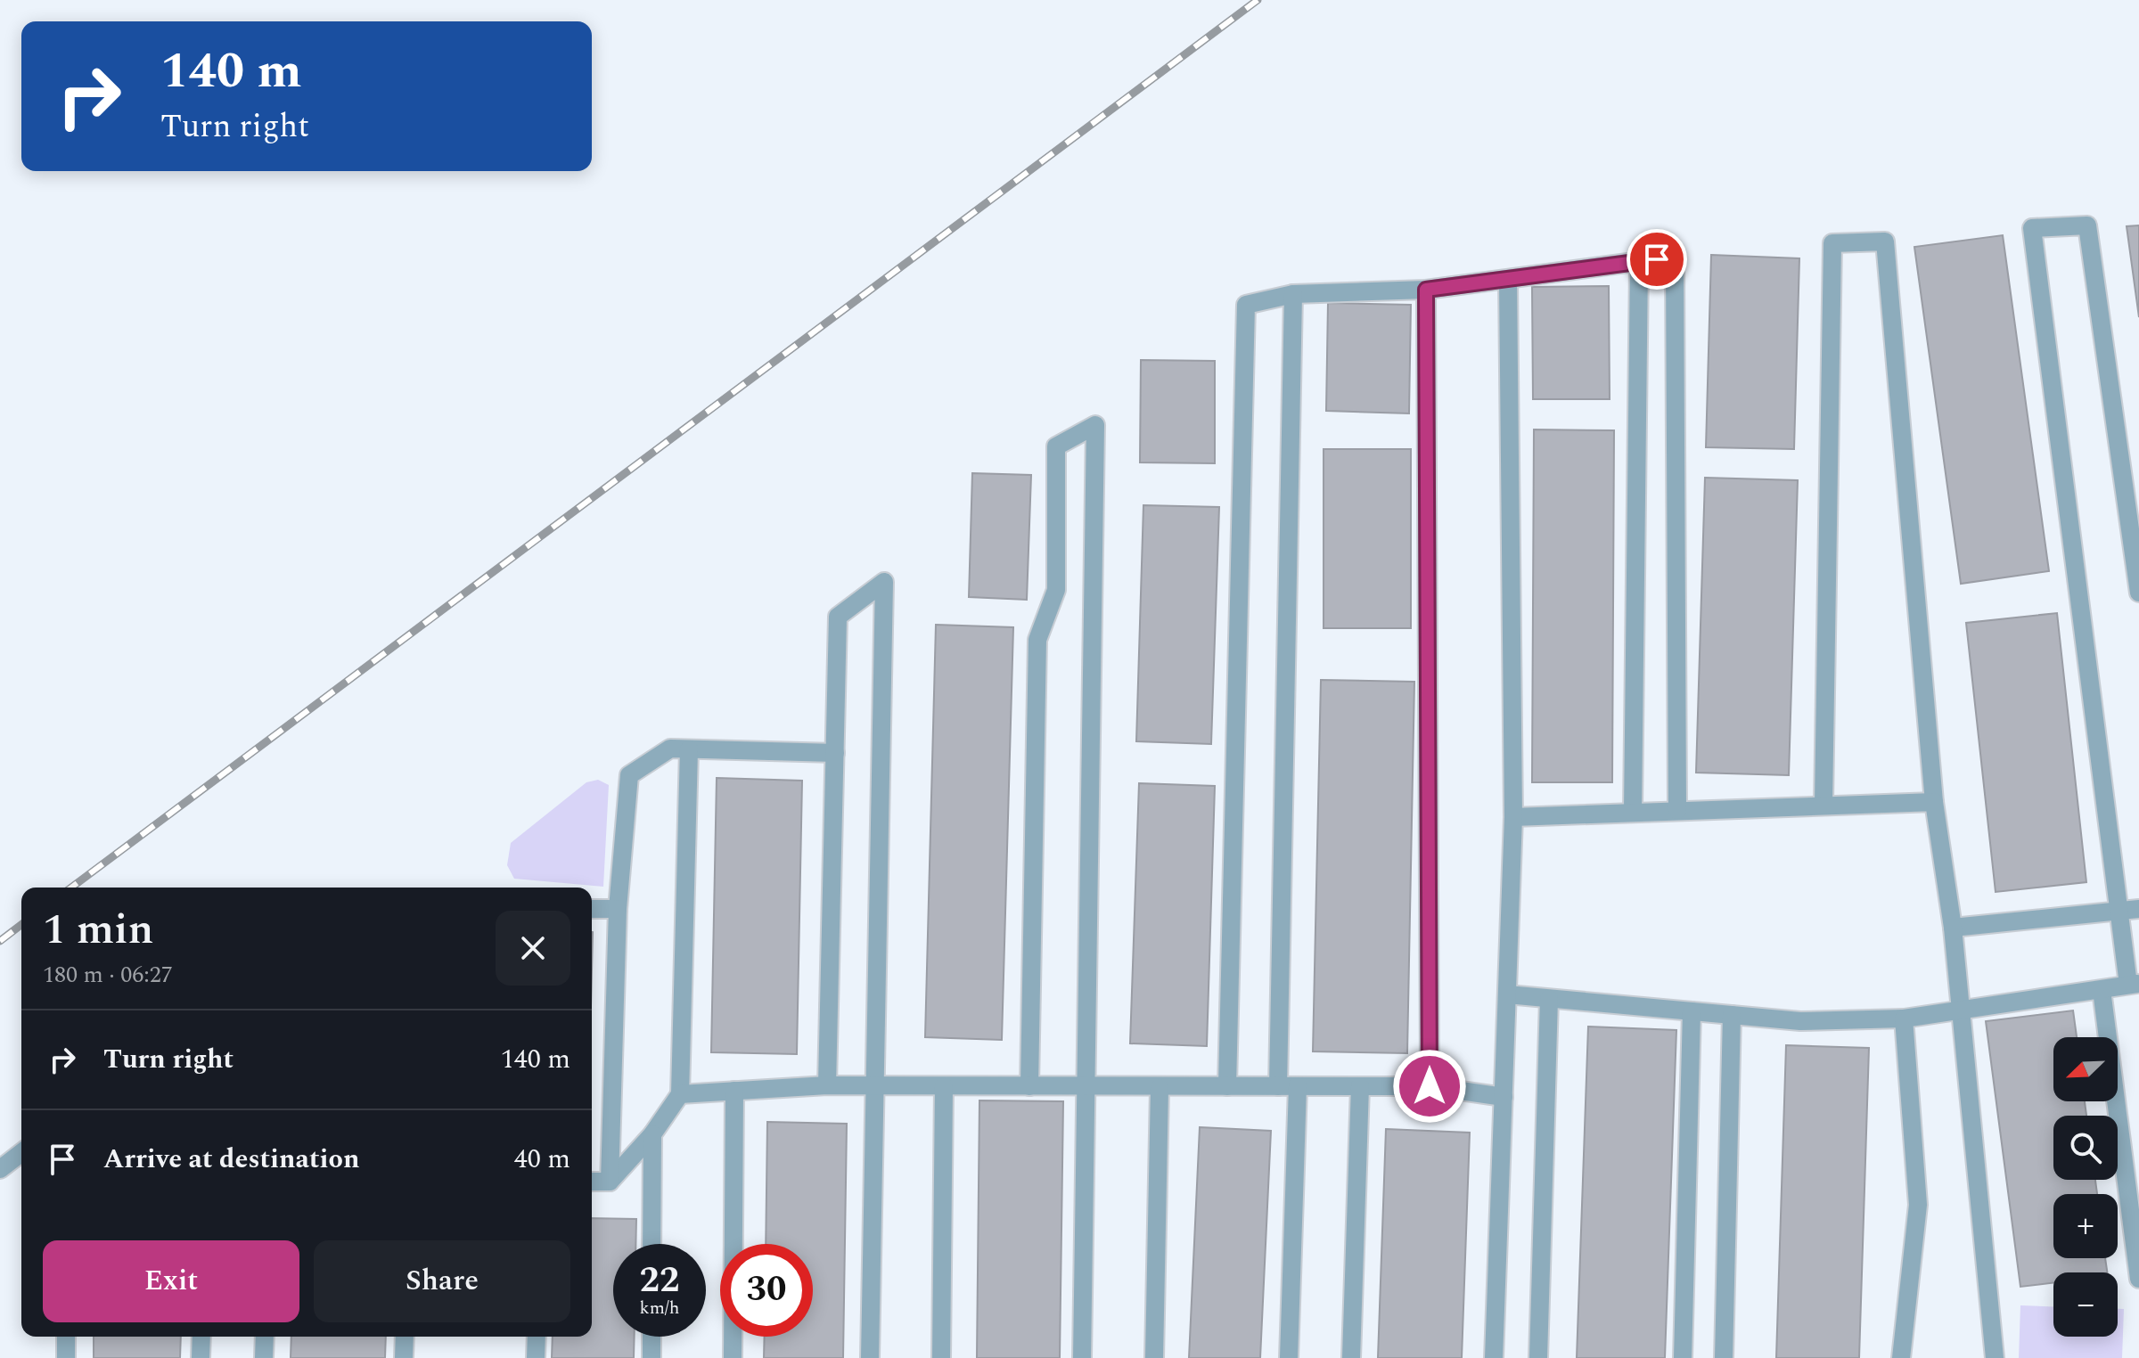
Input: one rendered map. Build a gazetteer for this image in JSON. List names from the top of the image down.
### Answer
{
  "north": "bottom left",
  "page": {
    "turn": ["140 m", "Turn right"],
    "heading": ["1 min", "180 m · 06:27"],
    "list": [
      {
        "name": "Turn right",
        "value": "140 m"
      },
      {
        "name": "Arrive at destination",
        "value": "40 m"
      }
    ],
    "map_buttons": ["+", "−"],
    "buttons": ["Exit", "Share"],
    "speed": "22 km/h",
    "limit": "30"
  }
}
